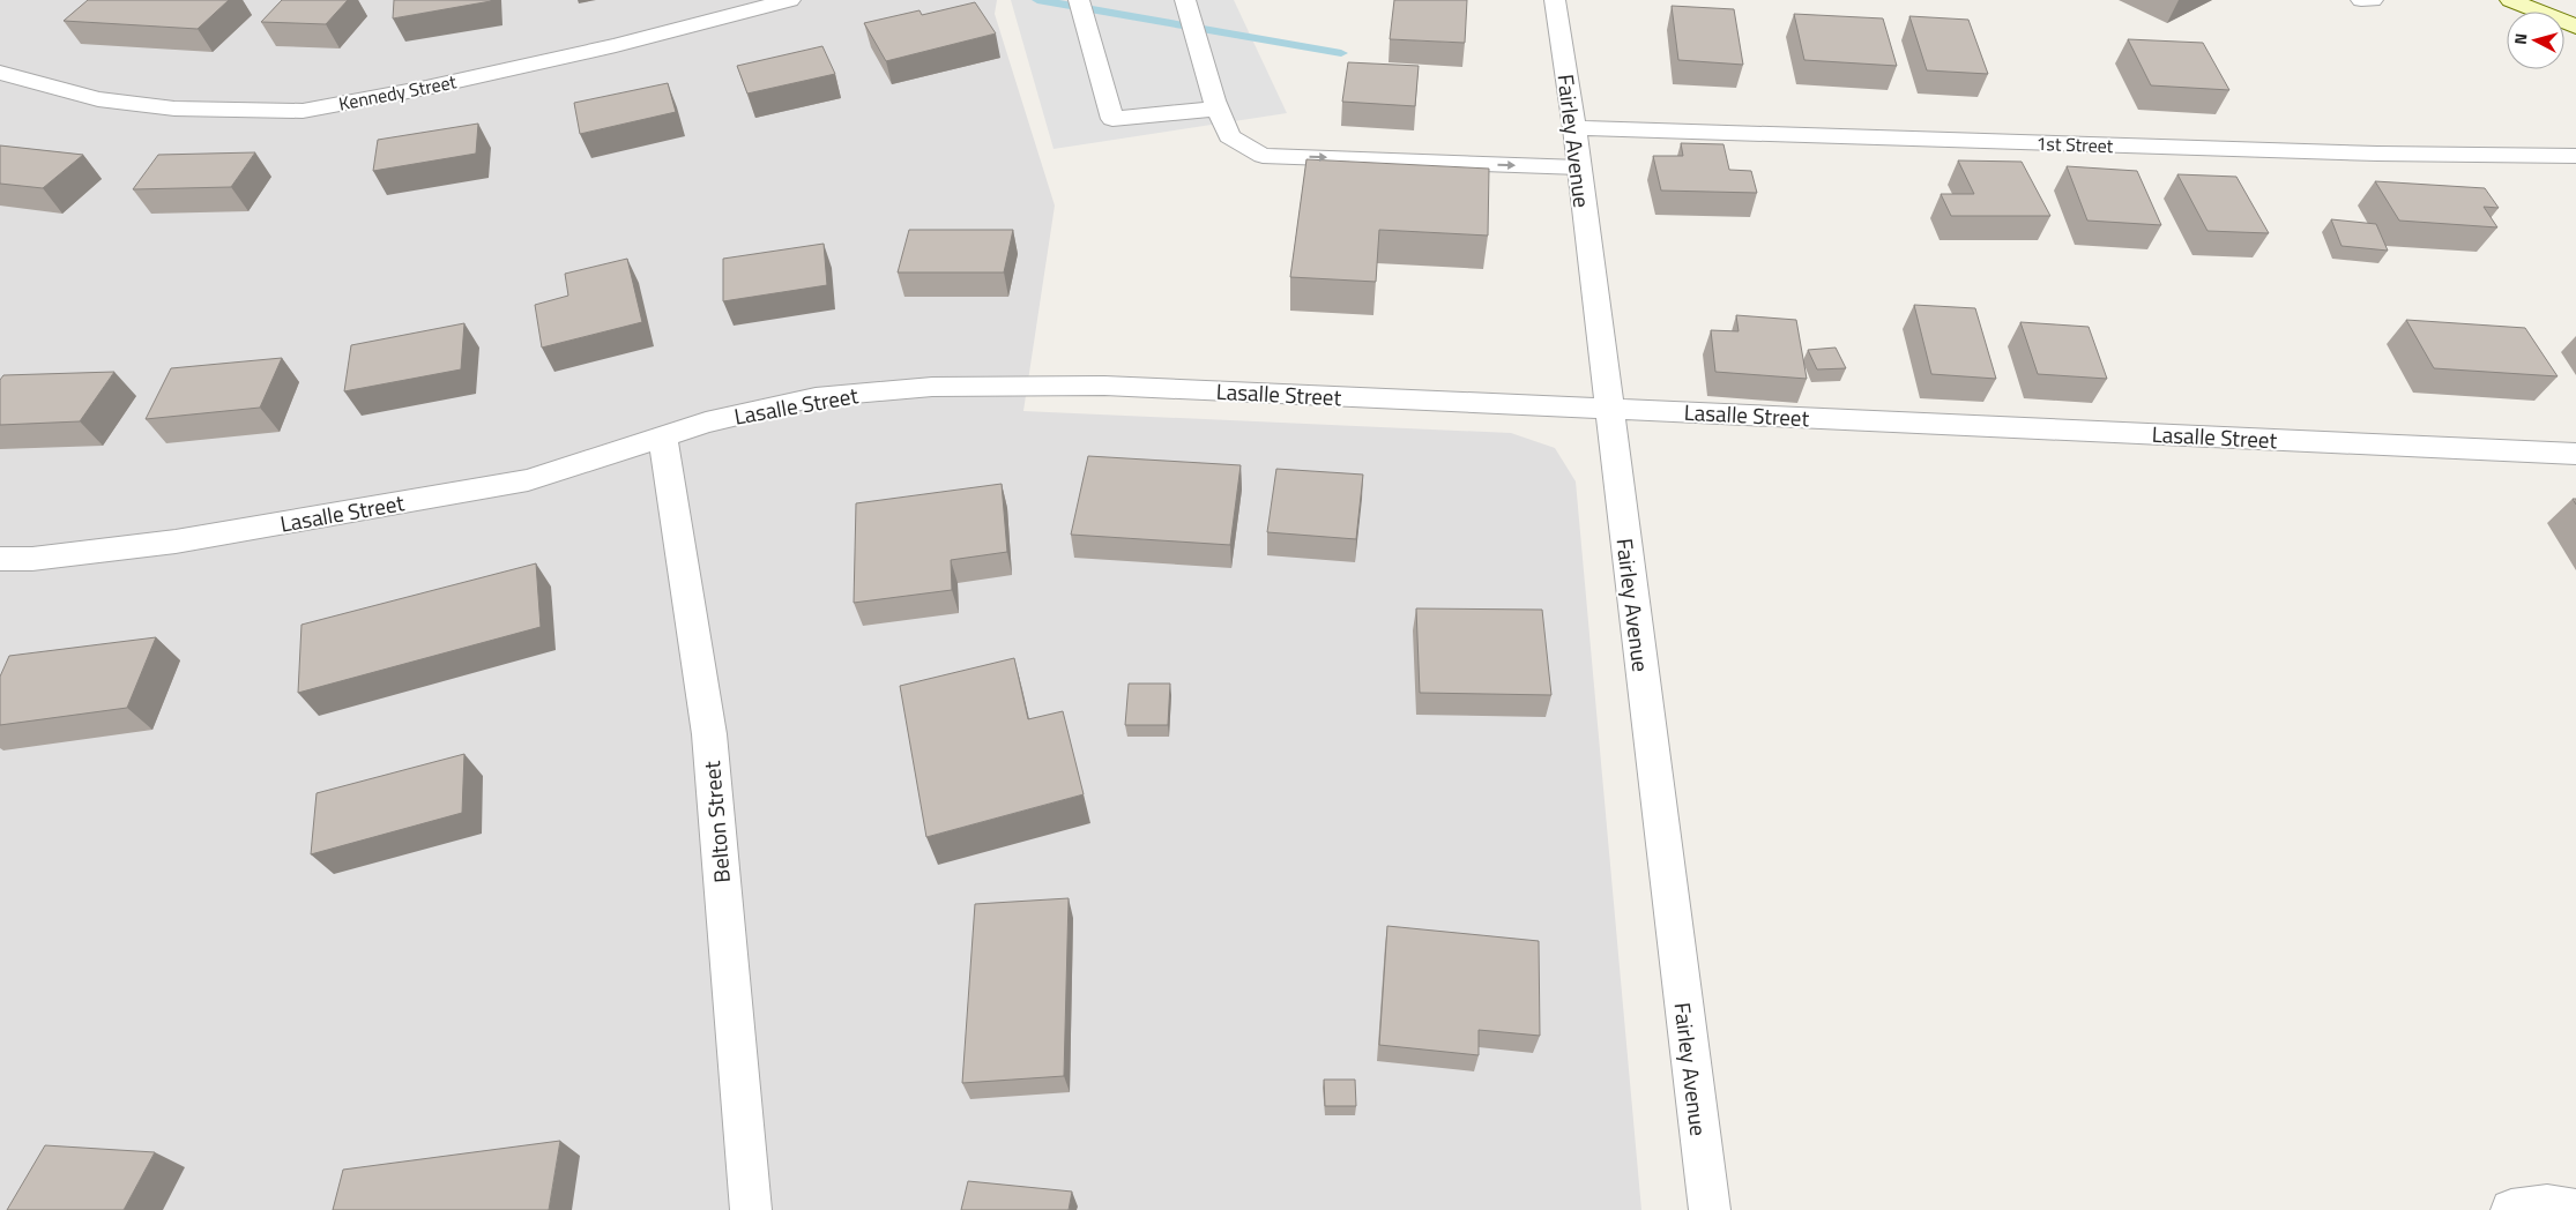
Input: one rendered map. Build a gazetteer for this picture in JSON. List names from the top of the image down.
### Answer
{
  "streets": {
    "street": [
      "Kennedy Street",
      "Fairley Avenue",
      "1st Street",
      "Lasalle Street",
      "Belton Street"
    ]
  },
  "crossings": [
    ["Fairley Avenue", "1st Street"],
    ["Fairley Avenue", "Lasalle Street"],
    ["Lasalle Street", "Belton Street"]
  ],
  "north": "left"
}
